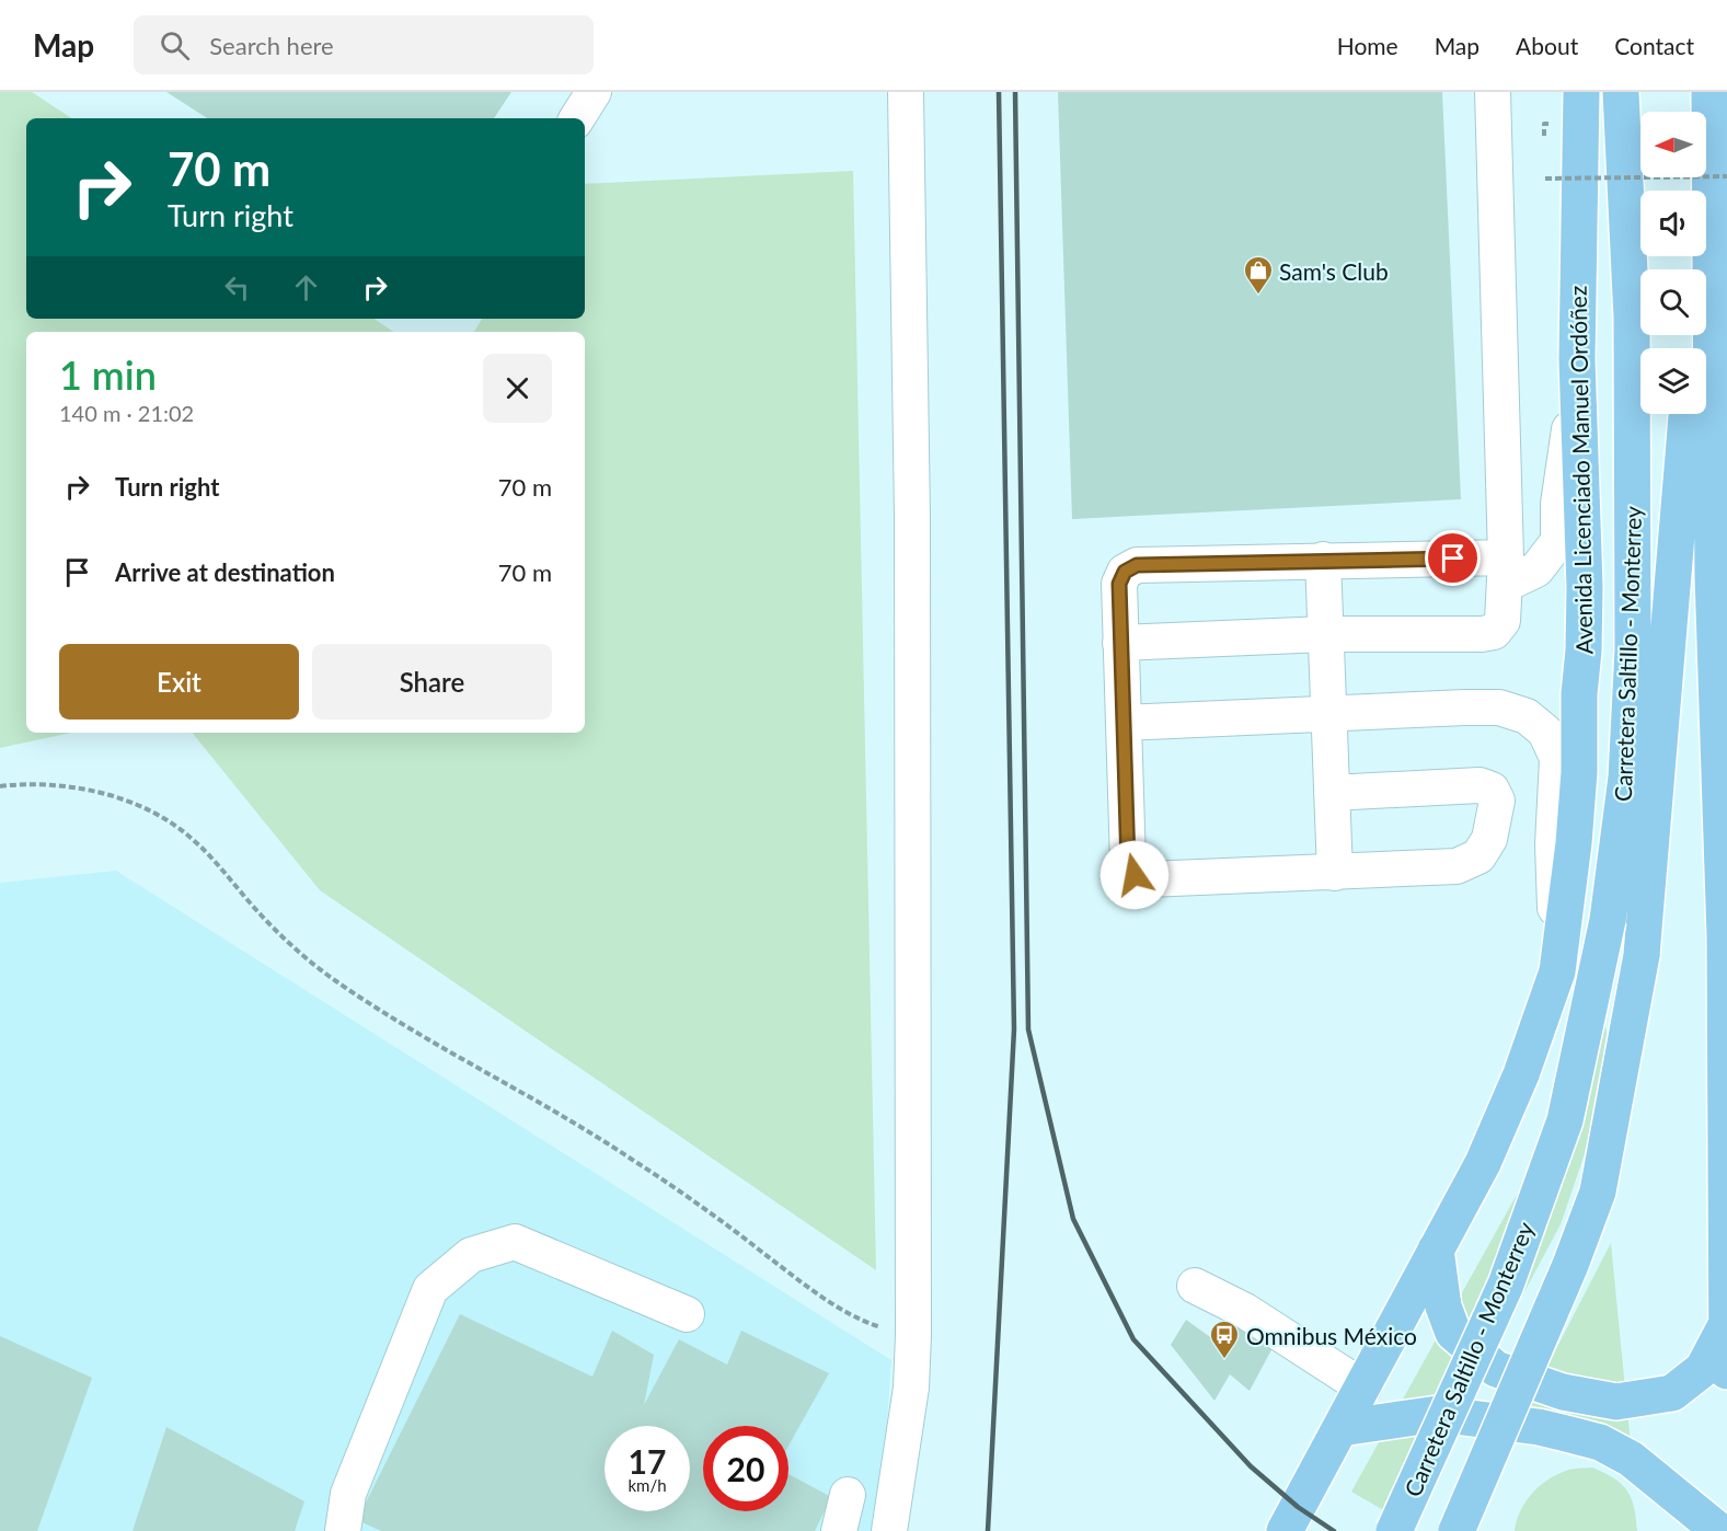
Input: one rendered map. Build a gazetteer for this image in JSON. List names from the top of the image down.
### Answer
{
  "streets": {
    "main road": ["Avenida Licenciado Manuel Ordóñez", "Carretera Saltillo - Monterrey"]
  },
  "places": {
    "shop": ["Sam's Club"],
    "bus stop": ["Omnibus México"]
  },
  "north": "left",
  "page": {
    "header": "Map",
    "search": "Search here",
    "nav": [
      "Home",
      "Map",
      "About",
      "Contact"
    ],
    "turn": ["70 m", "Turn right"],
    "heading": ["1 min", "140 m · 21:02"],
    "list": [
      {
        "name": "Turn right",
        "value": "70 m"
      },
      {
        "name": "Arrive at destination",
        "value": "70 m"
      }
    ],
    "buttons": ["Exit", "Share"],
    "speed": "17 km/h",
    "limit": "20"
  }
}
